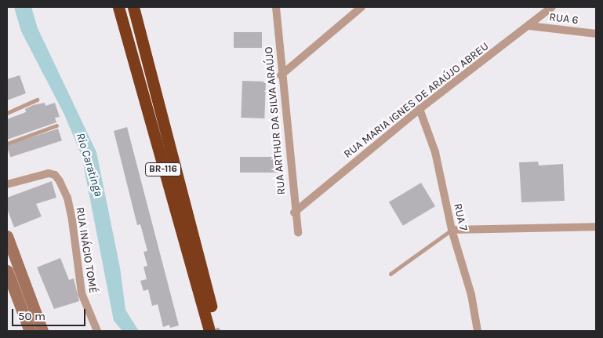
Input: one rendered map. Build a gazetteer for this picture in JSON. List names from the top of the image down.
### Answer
{
  "streets": {
    "highway": ["BR-116"],
    "street": [
      "RUA 6",
      "RUA MARIA IGNES DE ARAÚJO ABREU",
      "RUA ARTHUR DA SILVA ARAÚJO",
      "RUA 7",
      "RUA INÁCIO TOMÉ"
    ]
  },
  "crossings": [
    ["RUA 6", "RUA MARIA IGNES DE ARAÚJO ABREU"],
    ["RUA MARIA IGNES DE ARAÚJO ABREU", "RUA ARTHUR DA SILVA ARAÚJO"],
    ["RUA MARIA IGNES DE ARAÚJO ABREU", "RUA 7"]
  ],
  "water": ["Rio Caratinga"],
  "scale_bar": "50 m"
}
